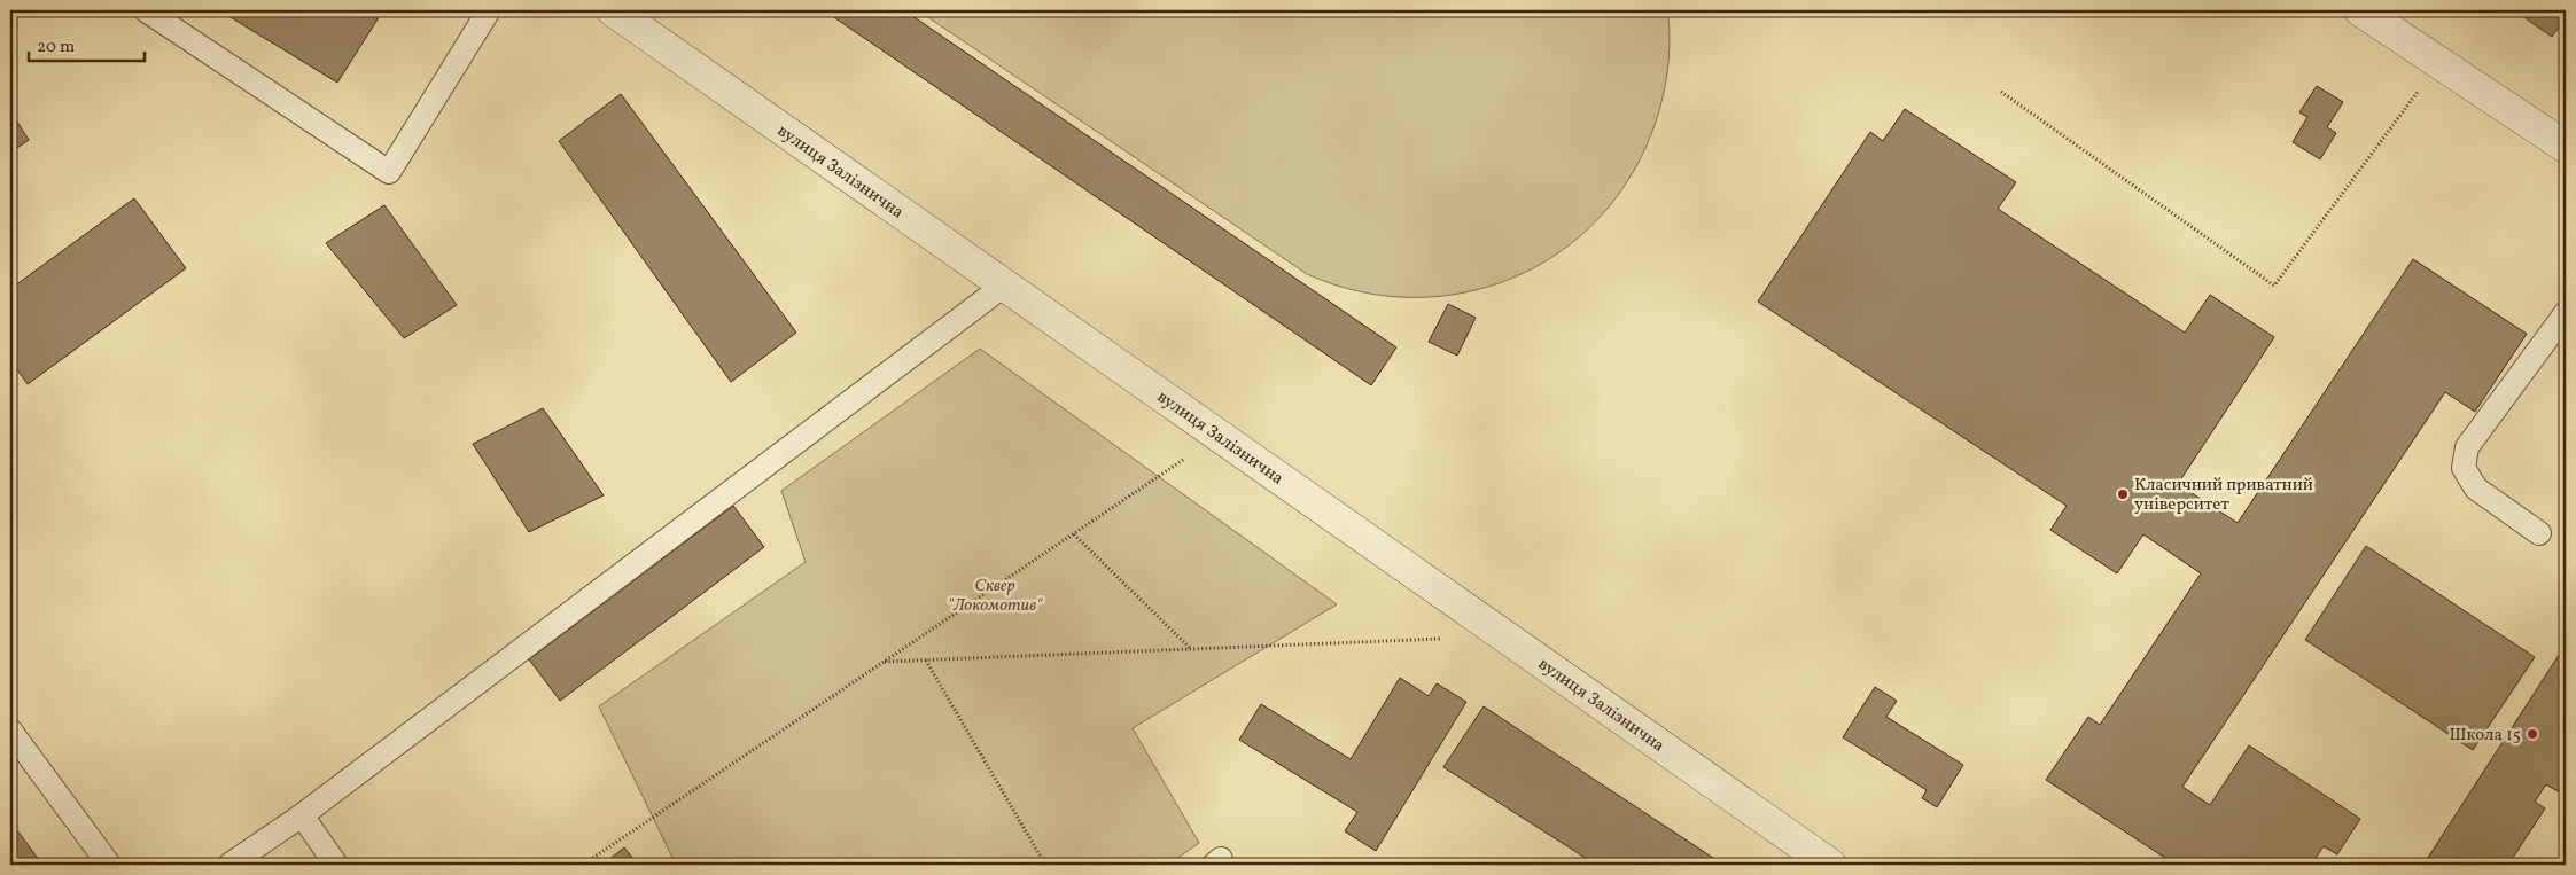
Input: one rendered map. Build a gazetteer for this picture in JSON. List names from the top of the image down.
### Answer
{
  "streets": {
    "street": ["вулиця Залізнична"]
  },
  "parks": ["Сквер \"Локомотив\""],
  "places": ["Класичний приватний університет", "Школа 15"],
  "scale_bar": "20 m"
}
